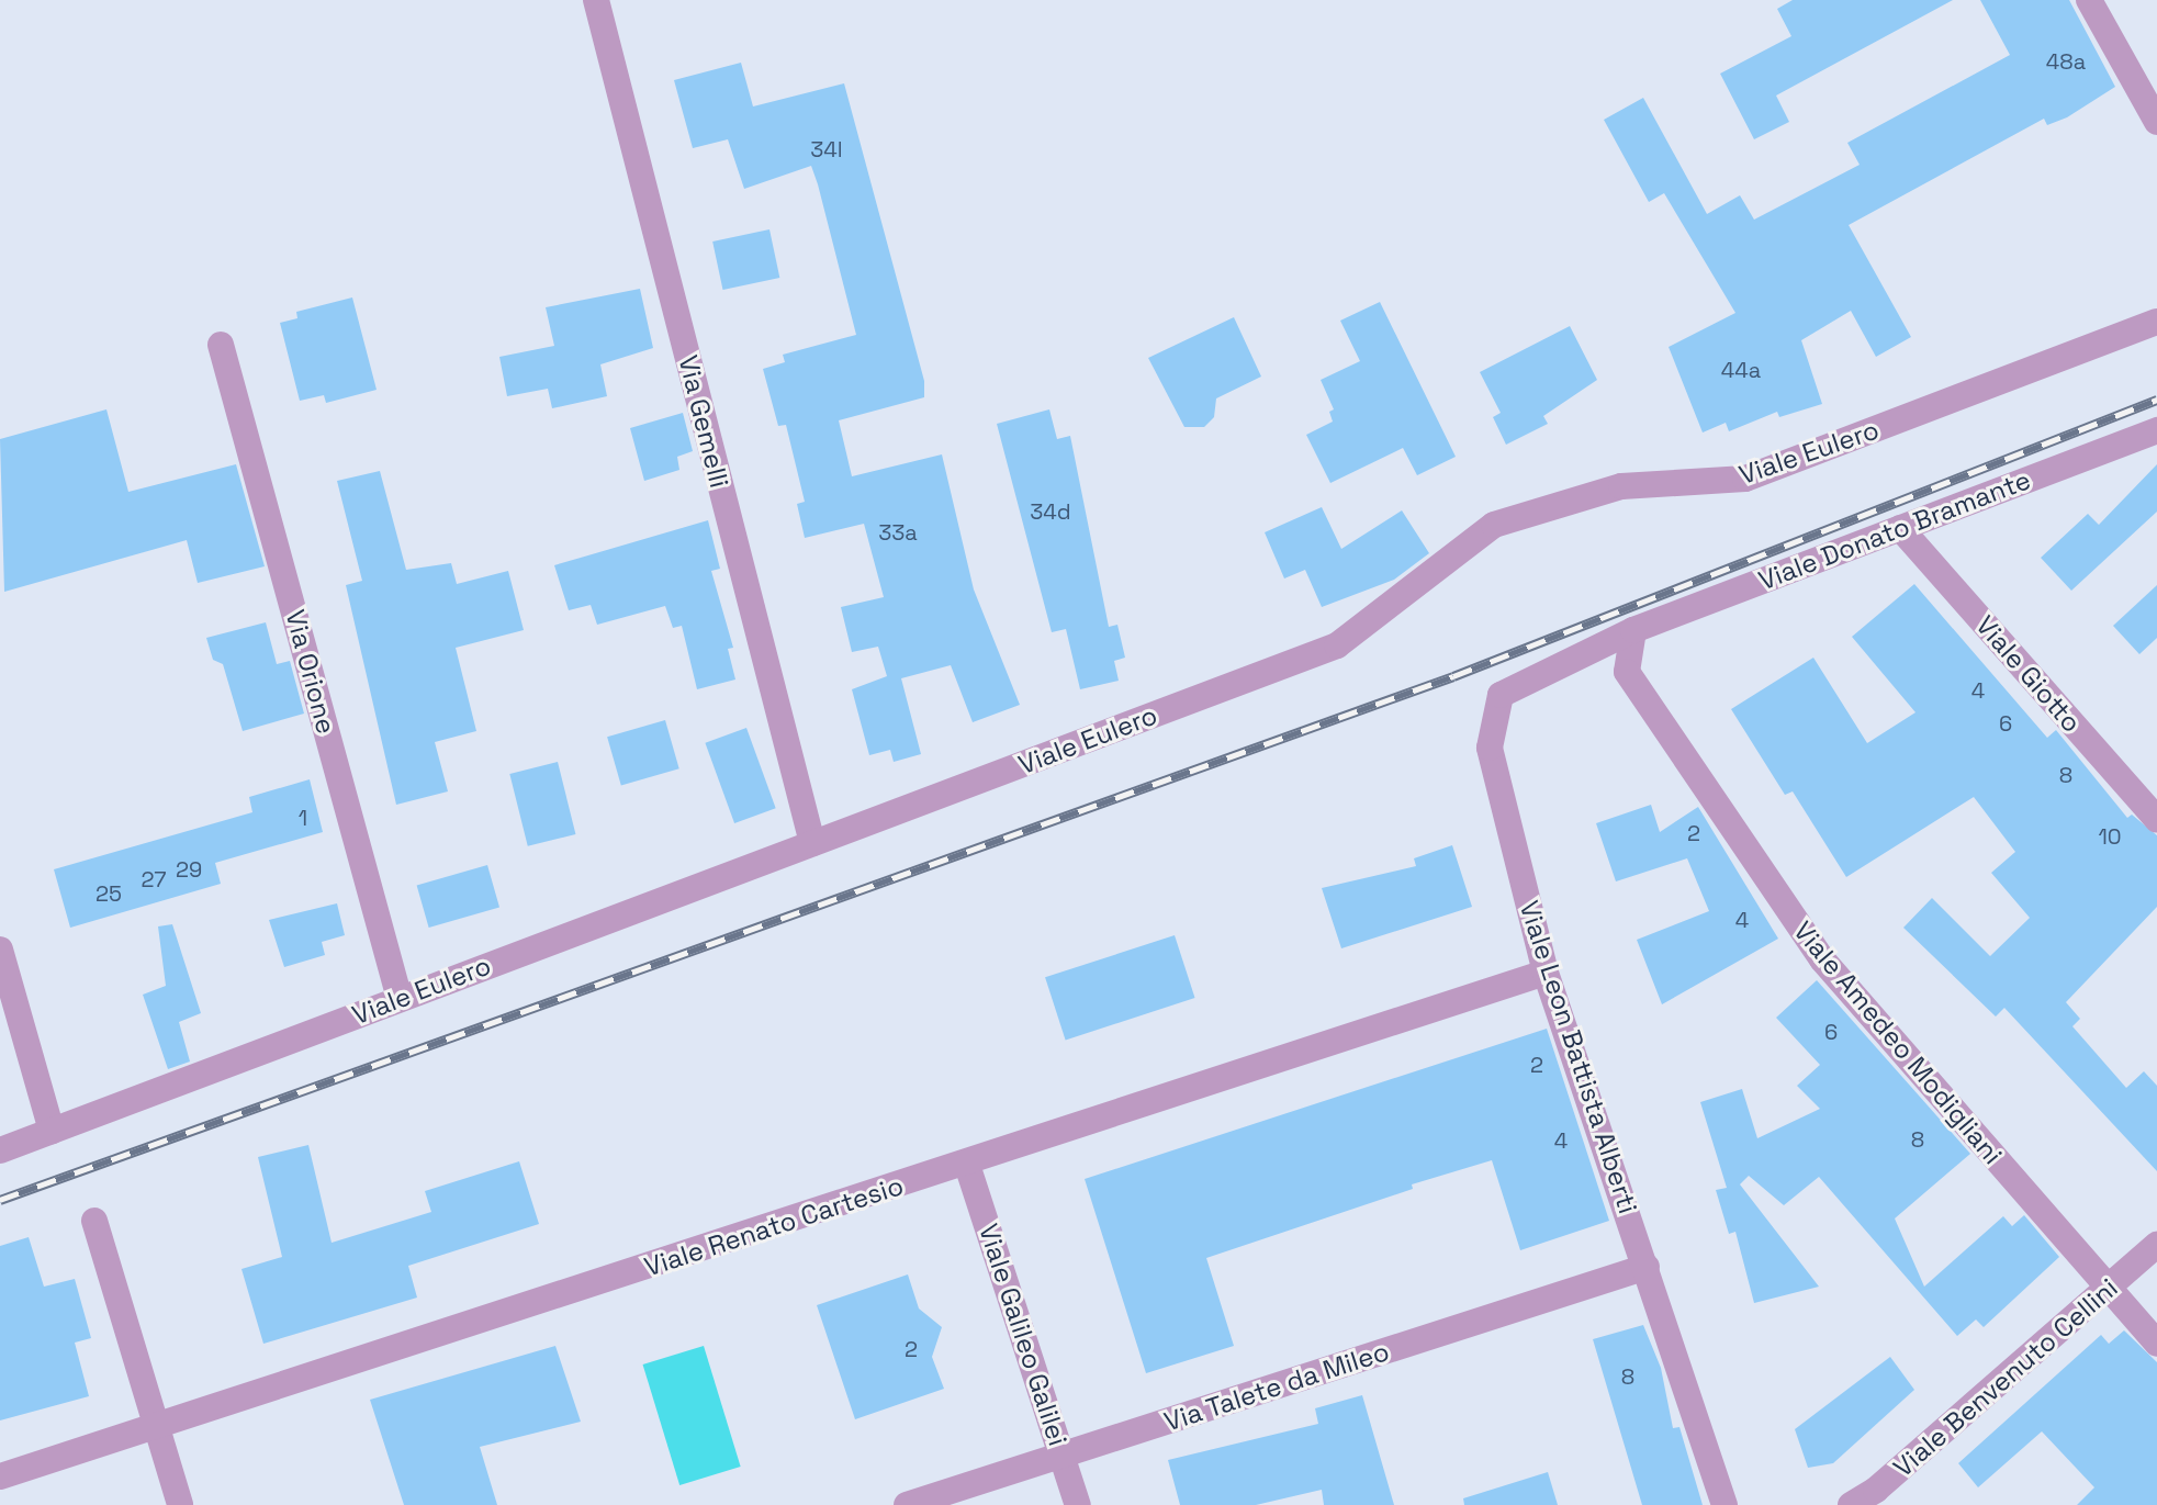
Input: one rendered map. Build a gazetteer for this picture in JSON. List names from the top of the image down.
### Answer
{
  "streets": {
    "street": [
      "Via Gemelli",
      "Viale Eulero",
      "Viale Donato Bramante",
      "Via Orione",
      "Viale Giotto",
      "Viale Amedeo Modigliani",
      "Viale Leon Battista Alberti",
      "Viale Renato Cartesio",
      "Viale Galileo Galilei",
      "Viale Benvenuto Cellini",
      "Via Talete da Mileo"
    ]
  },
  "crossings": [
    ["Via Gemelli", "Viale Eulero"],
    ["Viale Eulero", "Via Orione"],
    ["Viale Donato Bramante", "Viale Giotto"],
    ["Viale Donato Bramante", "Viale Amedeo Modigliani"],
    ["Viale Donato Bramante", "Viale Leon Battista Alberti"],
    ["Viale Amedeo Modigliani", "Viale Leon Battista Alberti"],
    ["Viale Amedeo Modigliani", "Viale Benvenuto Cellini"],
    ["Viale Leon Battista Alberti", "Viale Renato Cartesio"],
    ["Viale Leon Battista Alberti", "Via Talete da Mileo"],
    ["Viale Renato Cartesio", "Viale Galileo Galilei"],
    ["Viale Galileo Galilei", "Via Talete da Mileo"]
  ],
  "house_numbers": [
    "48a",
    "34l",
    "44a",
    "34d",
    "33a",
    "4",
    "6",
    "8",
    "1",
    "2",
    "10",
    "29",
    "27",
    "25",
    "4",
    "6",
    "2",
    "8",
    "4",
    "2",
    "8"
  ]
}
